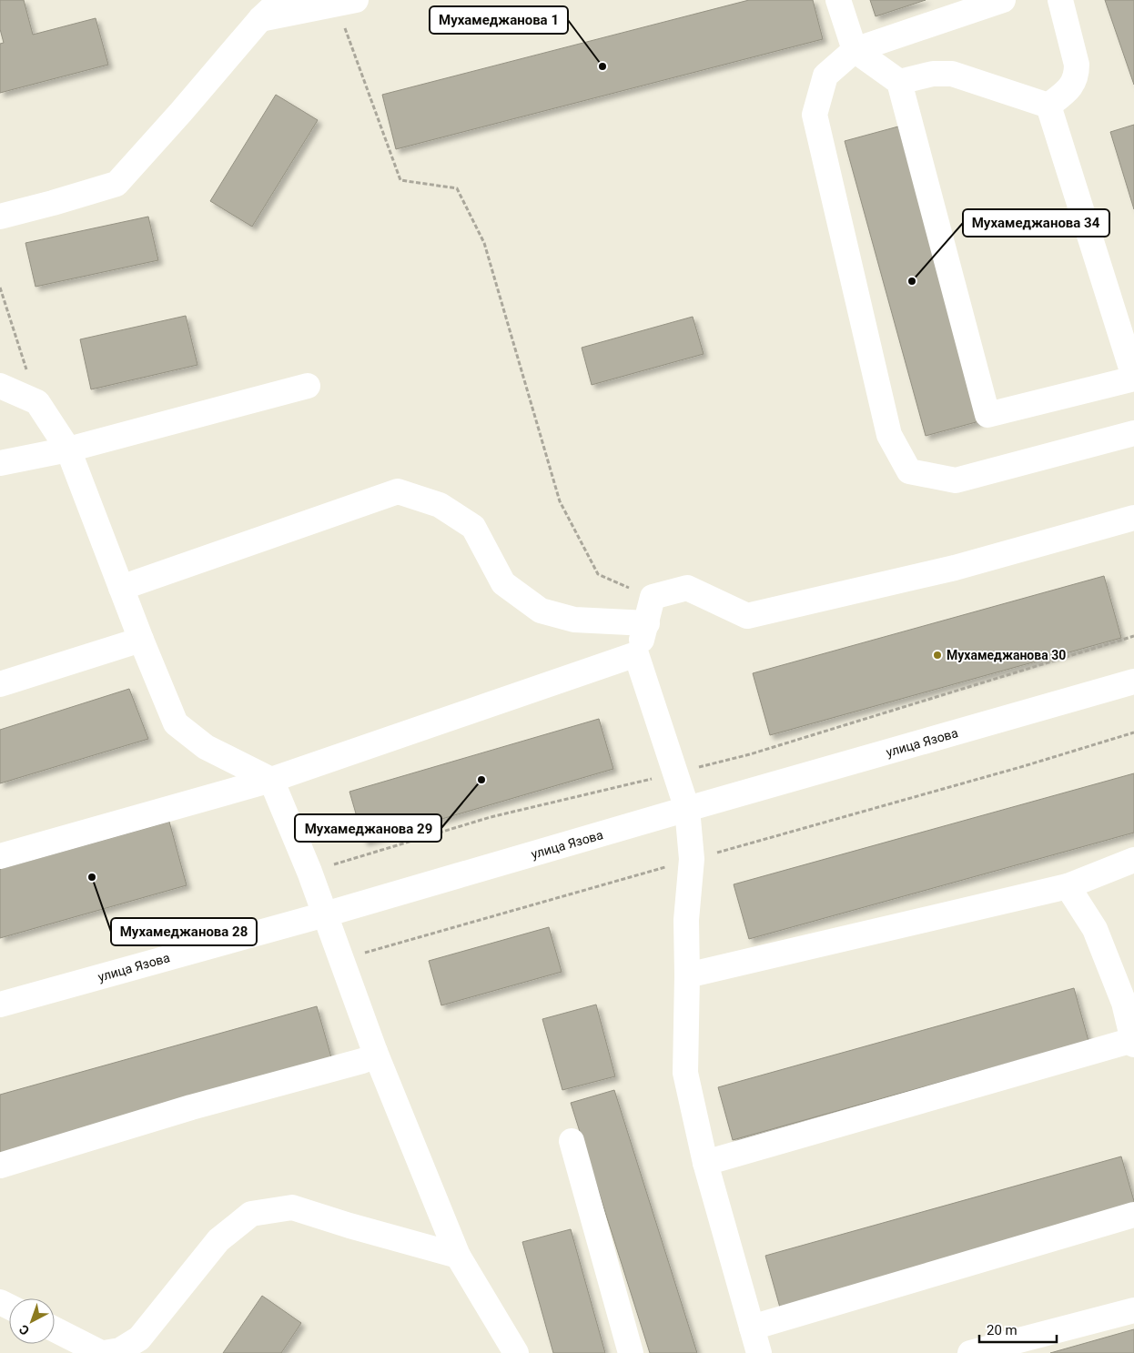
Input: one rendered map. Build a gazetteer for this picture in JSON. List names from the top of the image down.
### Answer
{
  "streets": {
    "street": ["улица Язова"]
  },
  "places": [
    "Мухамеджанова 1",
    "Мухамеджанова 34",
    "Мухамеджанова 30",
    "Мухамеджанова 29",
    "Мухамеджанова 28"
  ],
  "scale_bar": "20 m",
  "north": "bottom left"
}
